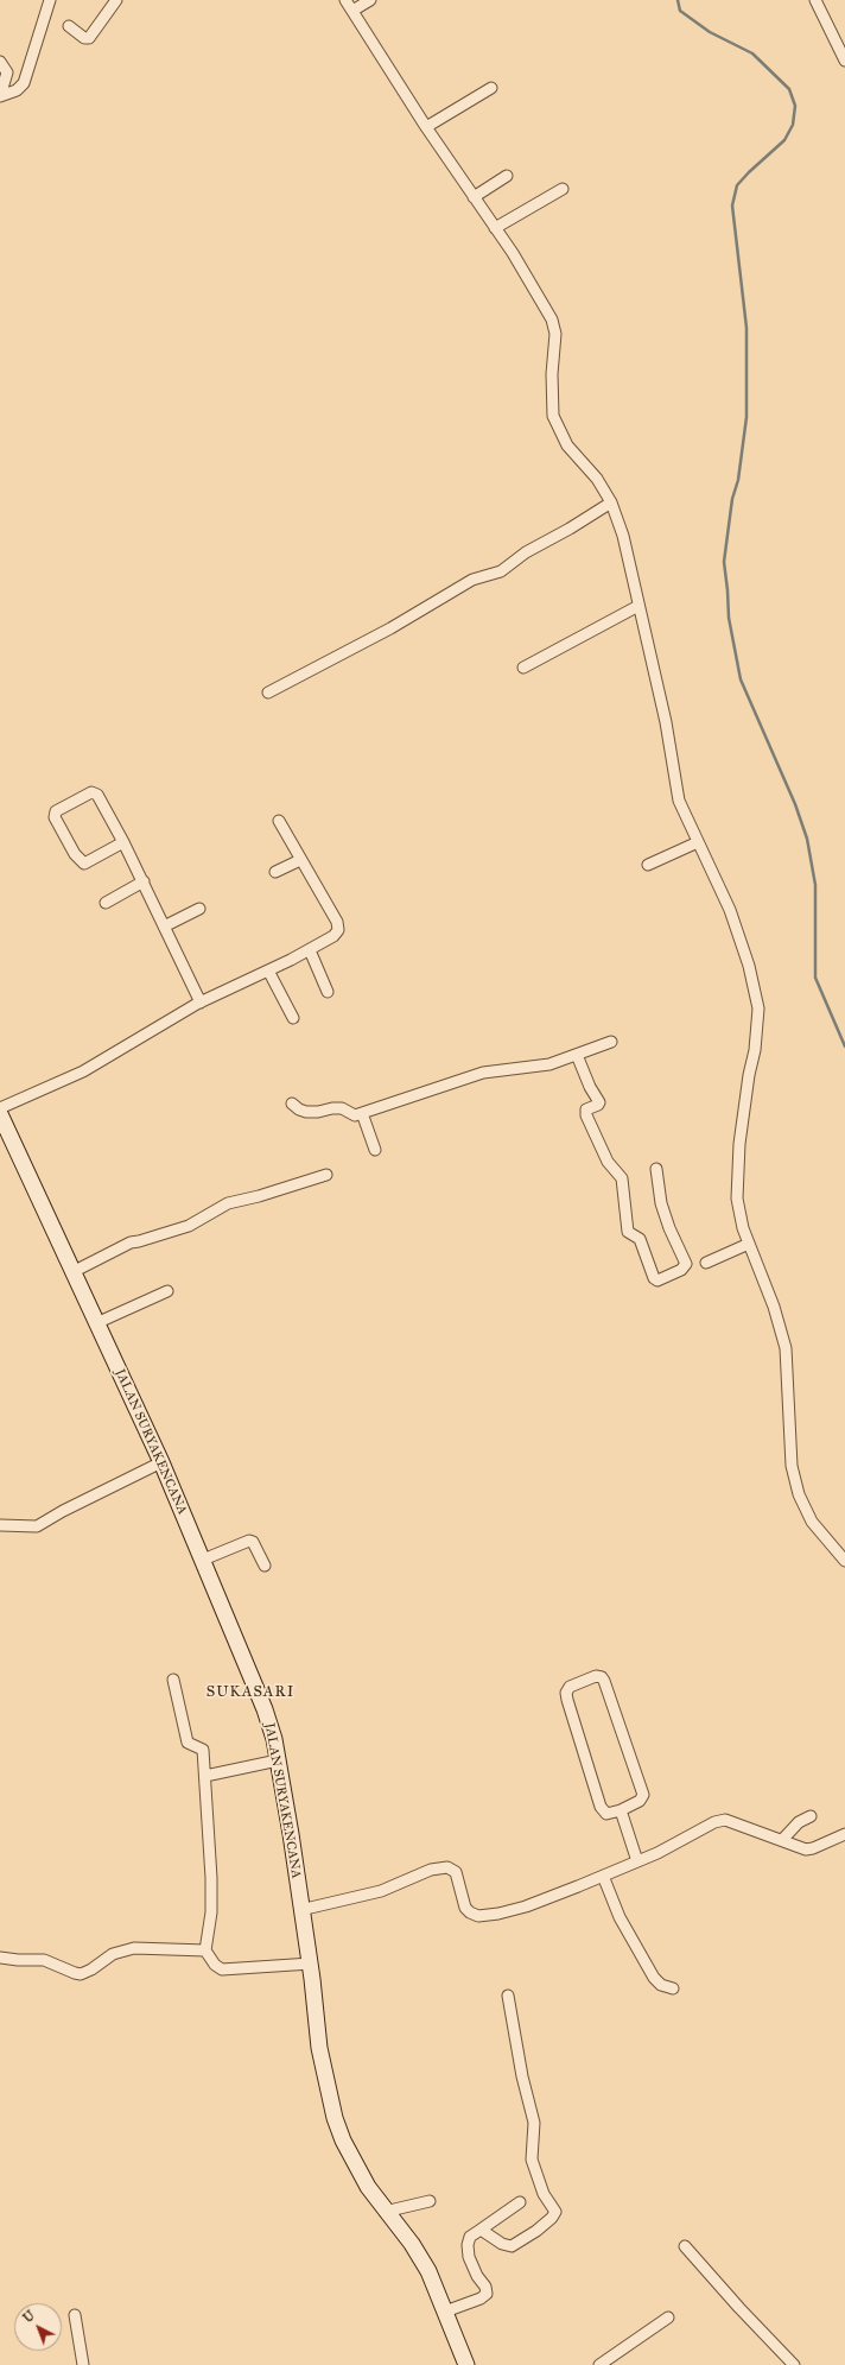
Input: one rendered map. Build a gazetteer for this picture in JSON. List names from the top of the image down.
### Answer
{
  "streets": {
    "street": ["JALAN SURYAKENCANA"]
  },
  "districts": ["SUKASARI"],
  "north": "top left"
}
